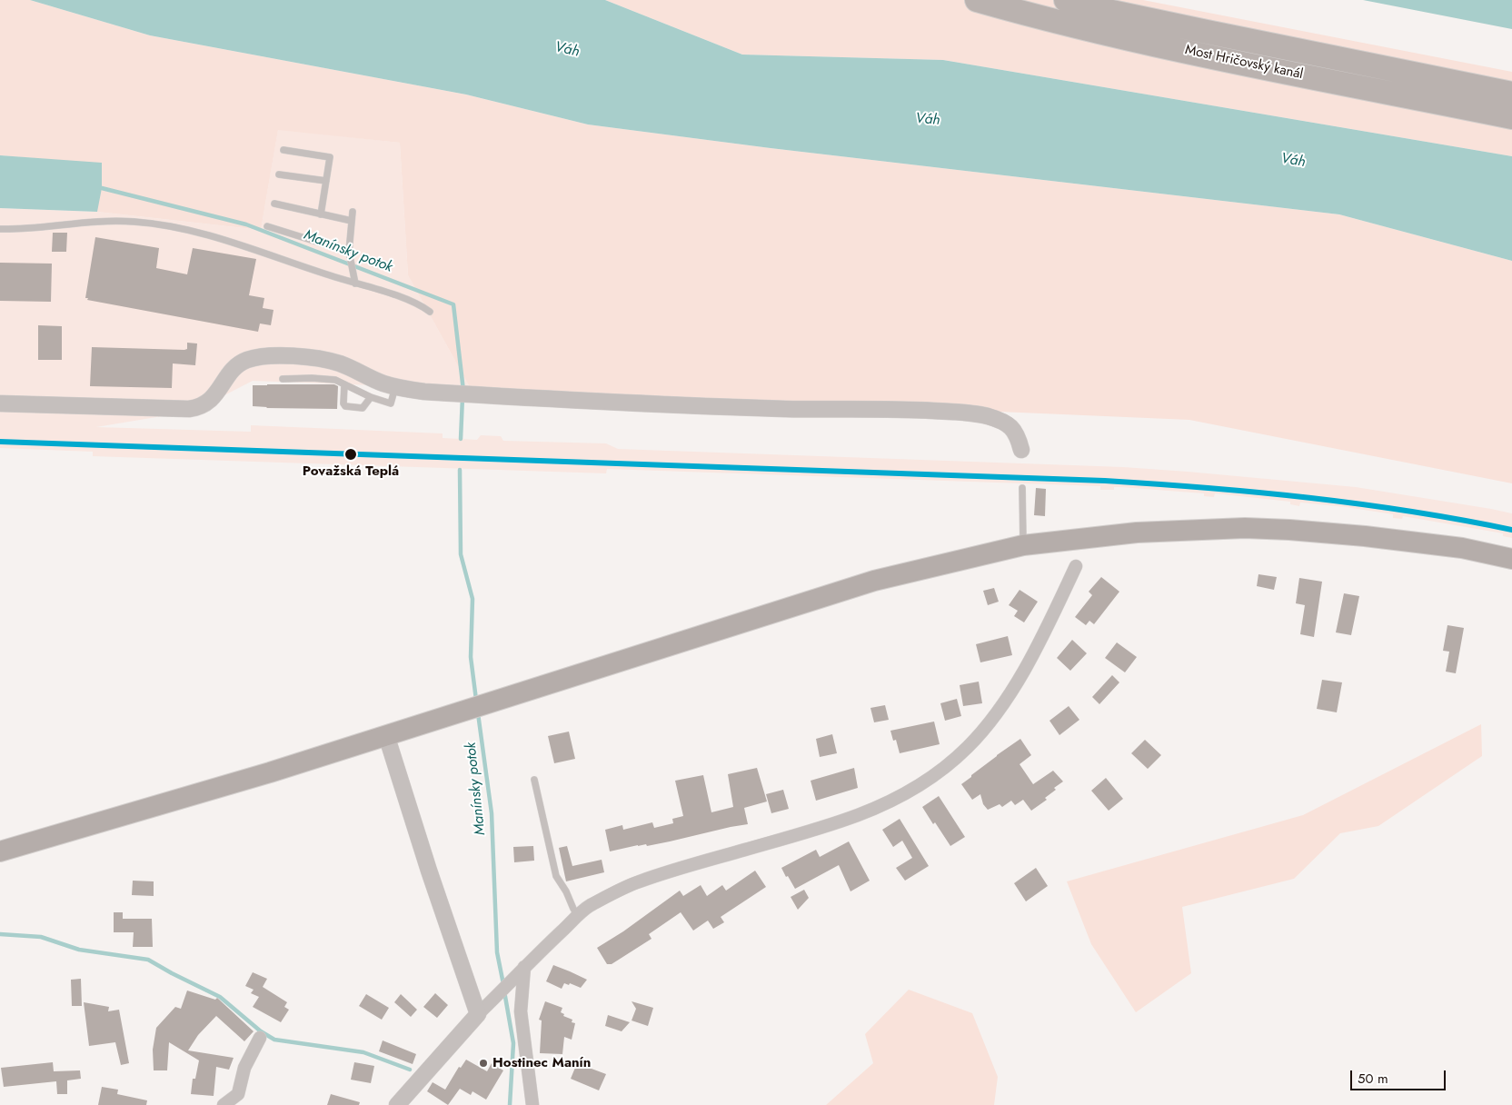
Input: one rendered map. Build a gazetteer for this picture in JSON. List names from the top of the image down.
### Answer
{
  "streets": {
    "highway": ["Most Hričovský kanál"]
  },
  "water": ["Váh", "Manínsky potok"],
  "places": ["Považská Teplá", "Hostinec Manín"],
  "scale_bar": "50 m"
}
